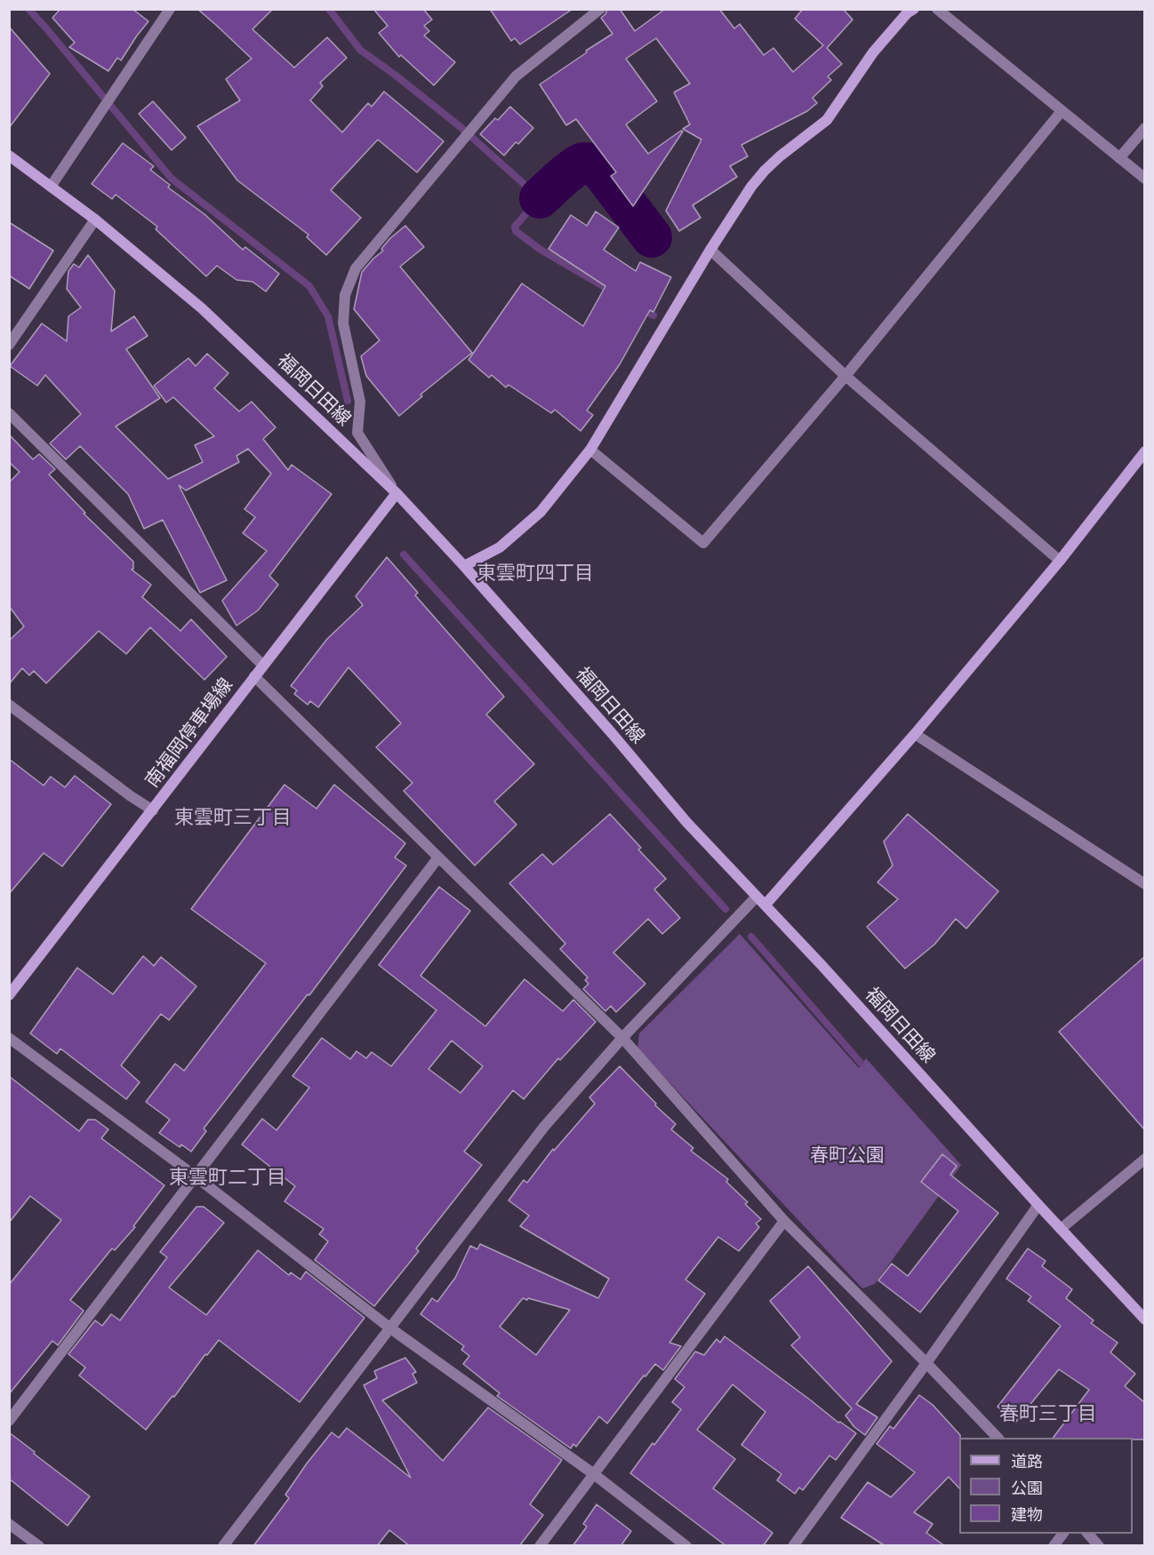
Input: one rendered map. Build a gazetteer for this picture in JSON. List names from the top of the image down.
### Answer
{
  "streets": {
    "main road": ["福岡日田線", "南福岡停車場線"]
  },
  "crossings": [
    ["福岡日田線", "南福岡停車場線"]
  ],
  "districts": [
    "東雲町四丁目",
    "東雲町三丁目",
    "東雲町二丁目",
    "春町三丁目"
  ],
  "parks": ["春町公園"],
  "legend": ["道路", "公園", "建物"]
}
